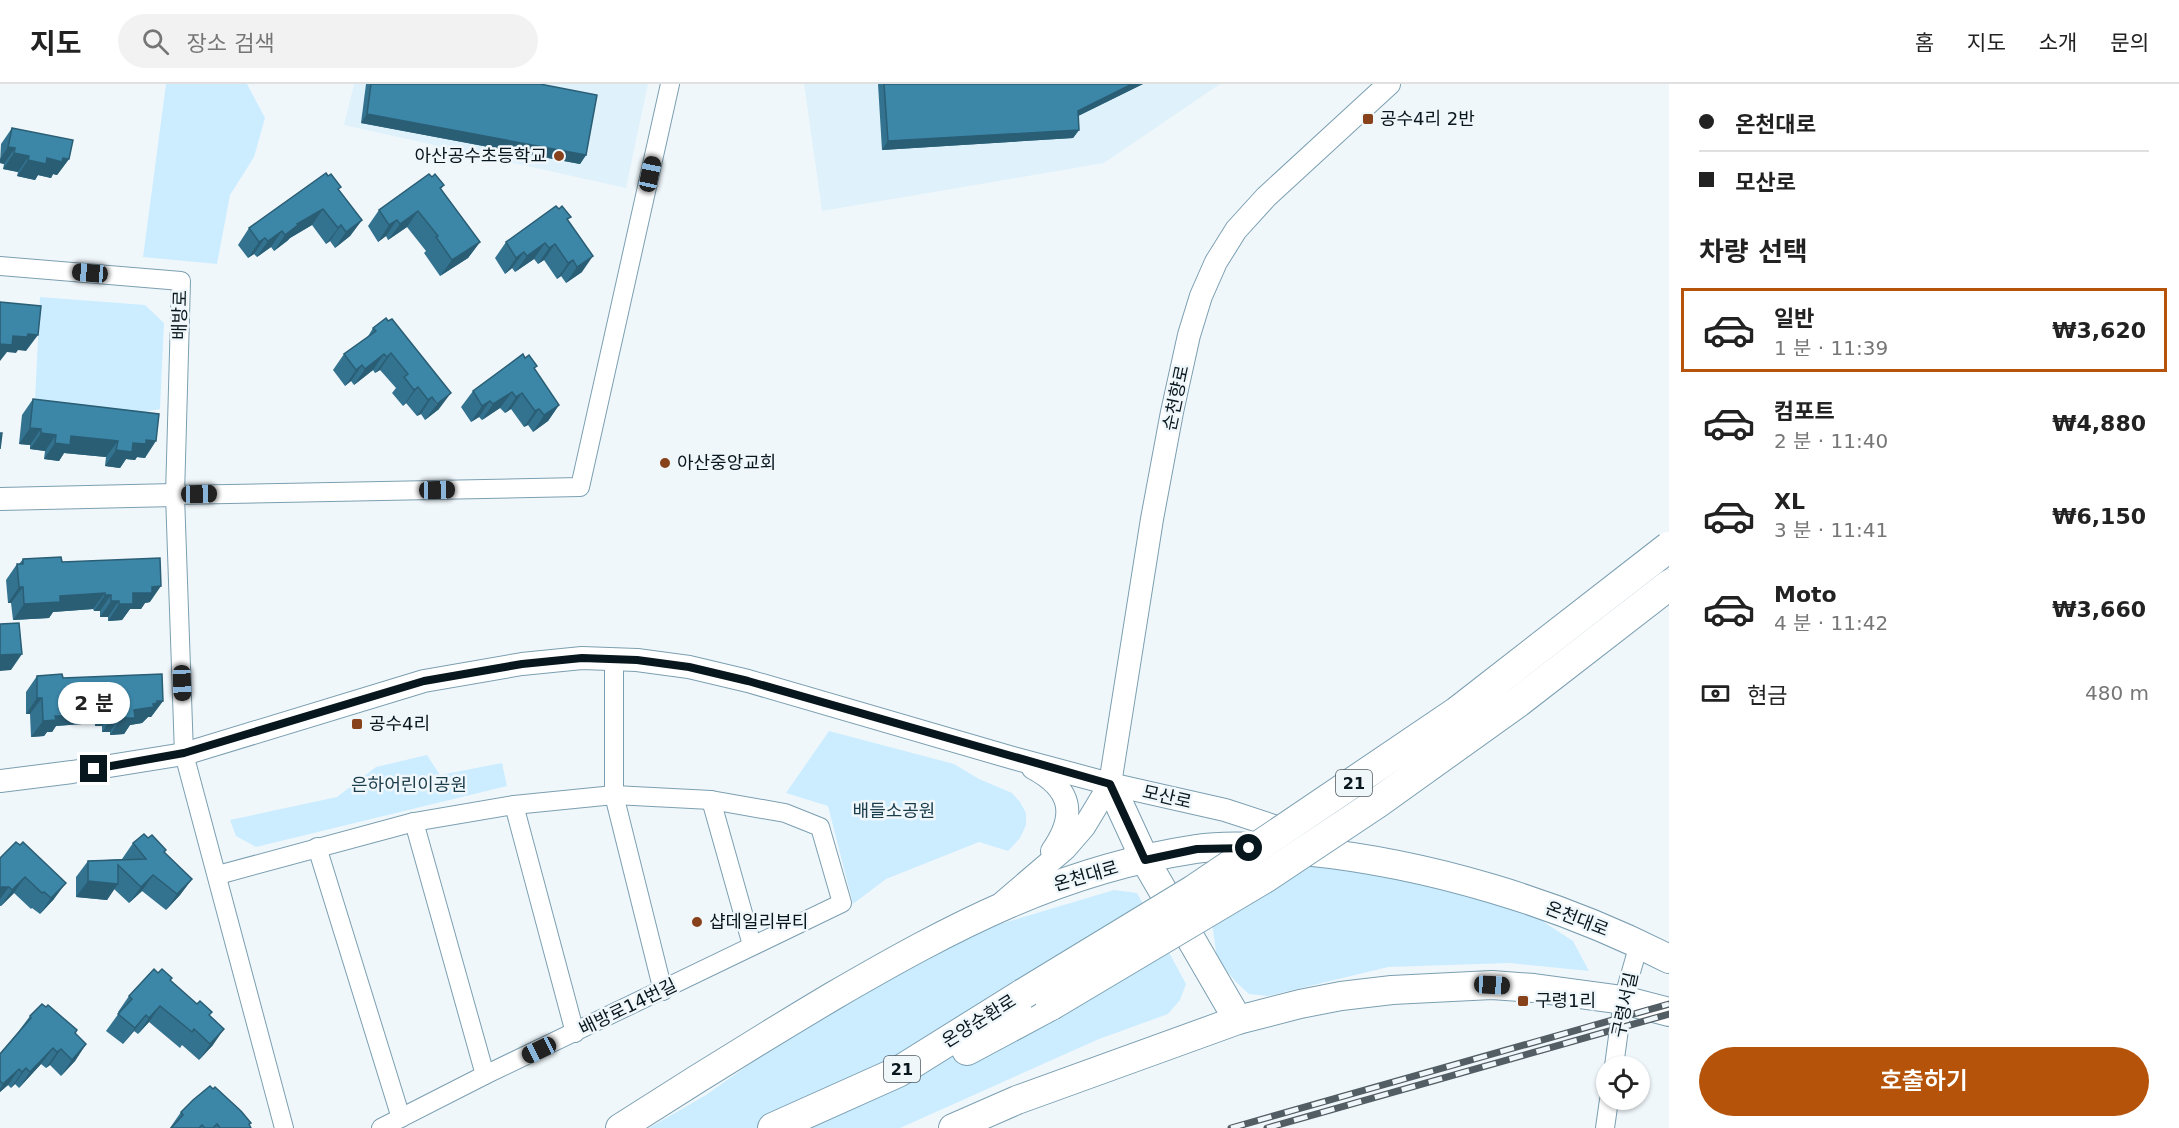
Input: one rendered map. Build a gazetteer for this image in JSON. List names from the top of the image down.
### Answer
{
  "streets": {
    "highway": ["21", "온양순환로"],
    "main road": ["온천대로"],
    "street": [
      "배방로",
      "순천향로",
      "모산로",
      "구령서길",
      "배방로14번길"
    ]
  },
  "crossings": [
    ["순천향로", "모산로"],
    ["모산로", "온천대로"],
    ["온천대로", "구령서길"]
  ],
  "parks": ["은하어린이공원", "배들소공원"],
  "places": {
    "transit": ["공수4리 2반", "공수4리", "구령1리"],
    "other": ["아산공수초등학교", "아산중앙교회", "샵데일리뷰티"]
  },
  "page": {
    "header": "지도",
    "search": "장소 검색",
    "nav": [
      "홈",
      "지도",
      "소개",
      "문의"
    ],
    "banner": ["온천대로", "모산로"],
    "heading": "차량 선택",
    "list": [
      {
        "name": "일반",
        "note": "1 분 · 11:39",
        "value": "₩3,620"
      },
      {
        "name": "컴포트",
        "note": "2 분 · 11:40",
        "value": "₩4,880"
      },
      {
        "name": "XL",
        "note": "3 분 · 11:41",
        "value": "₩6,150"
      },
      {
        "name": "Moto",
        "note": "4 분 · 11:42",
        "value": "₩3,660"
      }
    ],
    "pay": ["현금", "480 m"],
    "bubble": "2 분",
    "buttons": "호출하기"
  }
}
